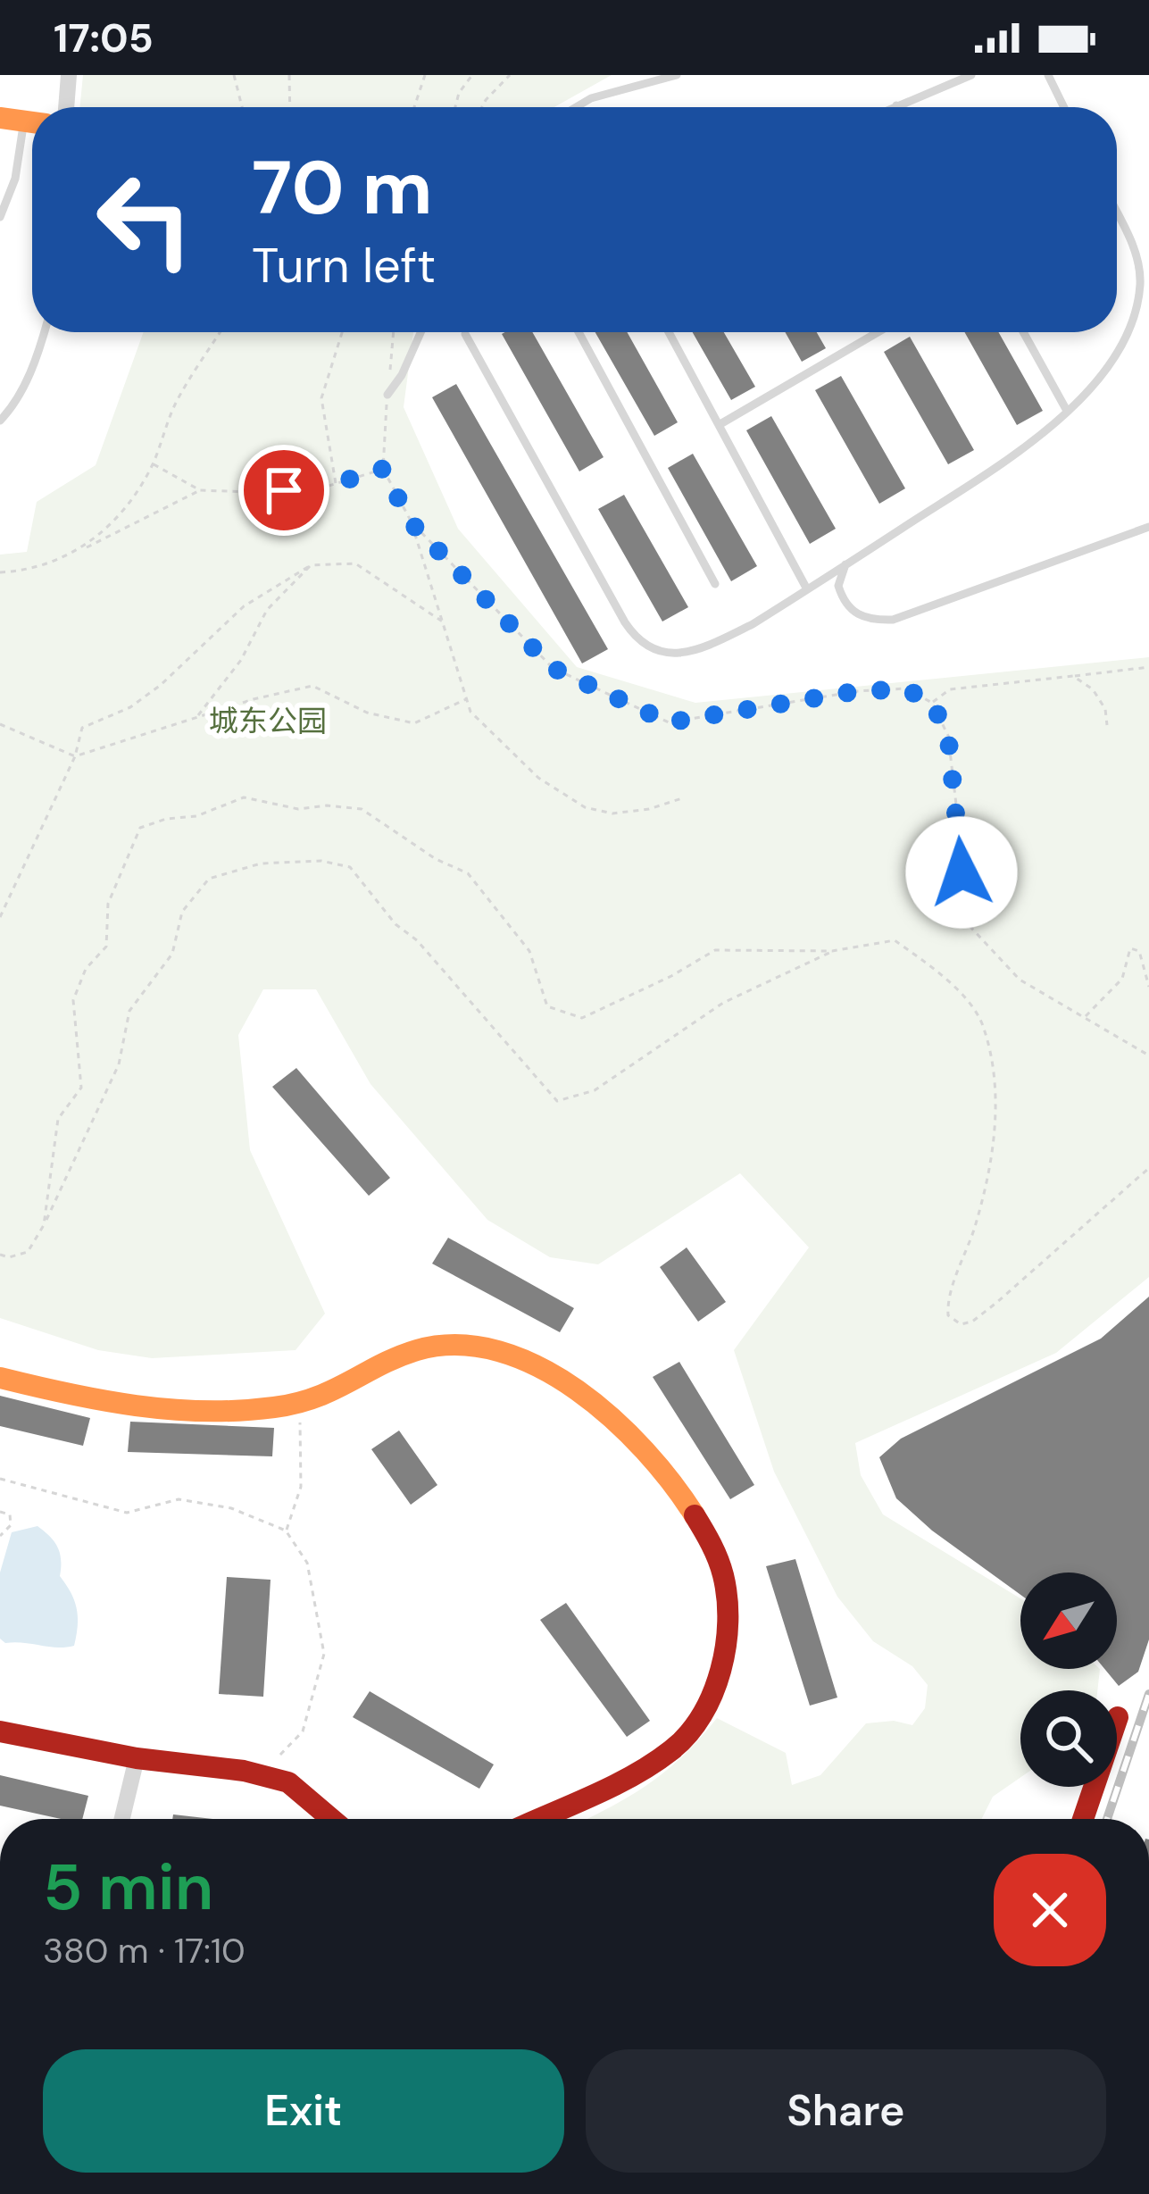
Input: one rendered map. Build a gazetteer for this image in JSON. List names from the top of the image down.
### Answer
{
  "parks": ["城东公园"],
  "north": "bottom left",
  "page": {
    "status": "17:05",
    "turn": ["70 m", "Turn left"],
    "heading": ["5 min", "380 m · 17:10"],
    "buttons": ["Exit", "Share"]
  }
}
